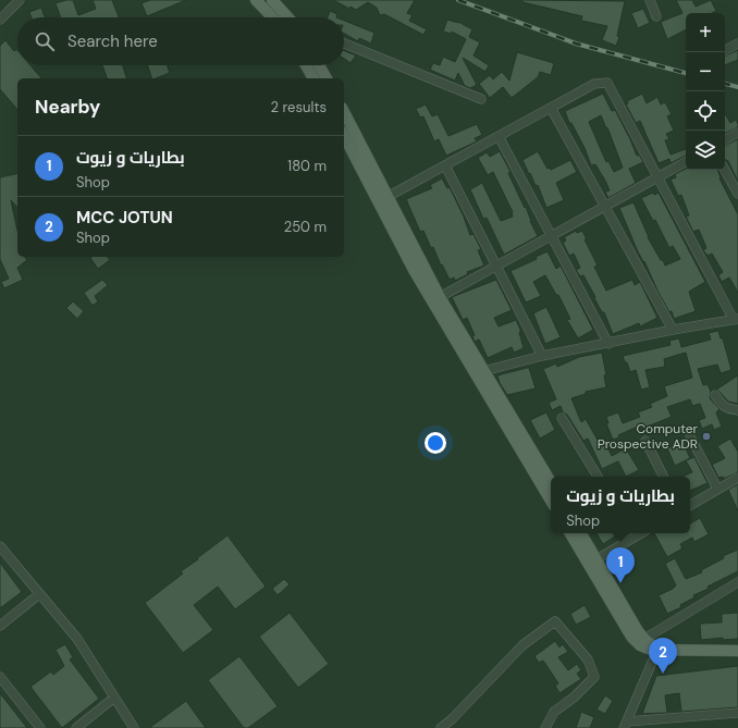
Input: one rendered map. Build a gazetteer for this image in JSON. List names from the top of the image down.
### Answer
{
  "places": ["Computer Prospective ADR"],
  "page": {
    "map_buttons": ["+", "−"],
    "search": "Search here",
    "heading": ["Nearby", "2 results"],
    "list": [
      {
        "mark": "1",
        "name": "بطاريات و زيوت",
        "note": "Shop",
        "value": "180 m"
      },
      {
        "mark": "2",
        "name": "MCC JOTUN",
        "note": "Shop",
        "value": "250 m"
      }
    ],
    "popup": ["بطاريات و زيوت", "Shop"],
    "pins": ["1", "2"]
  }
}
